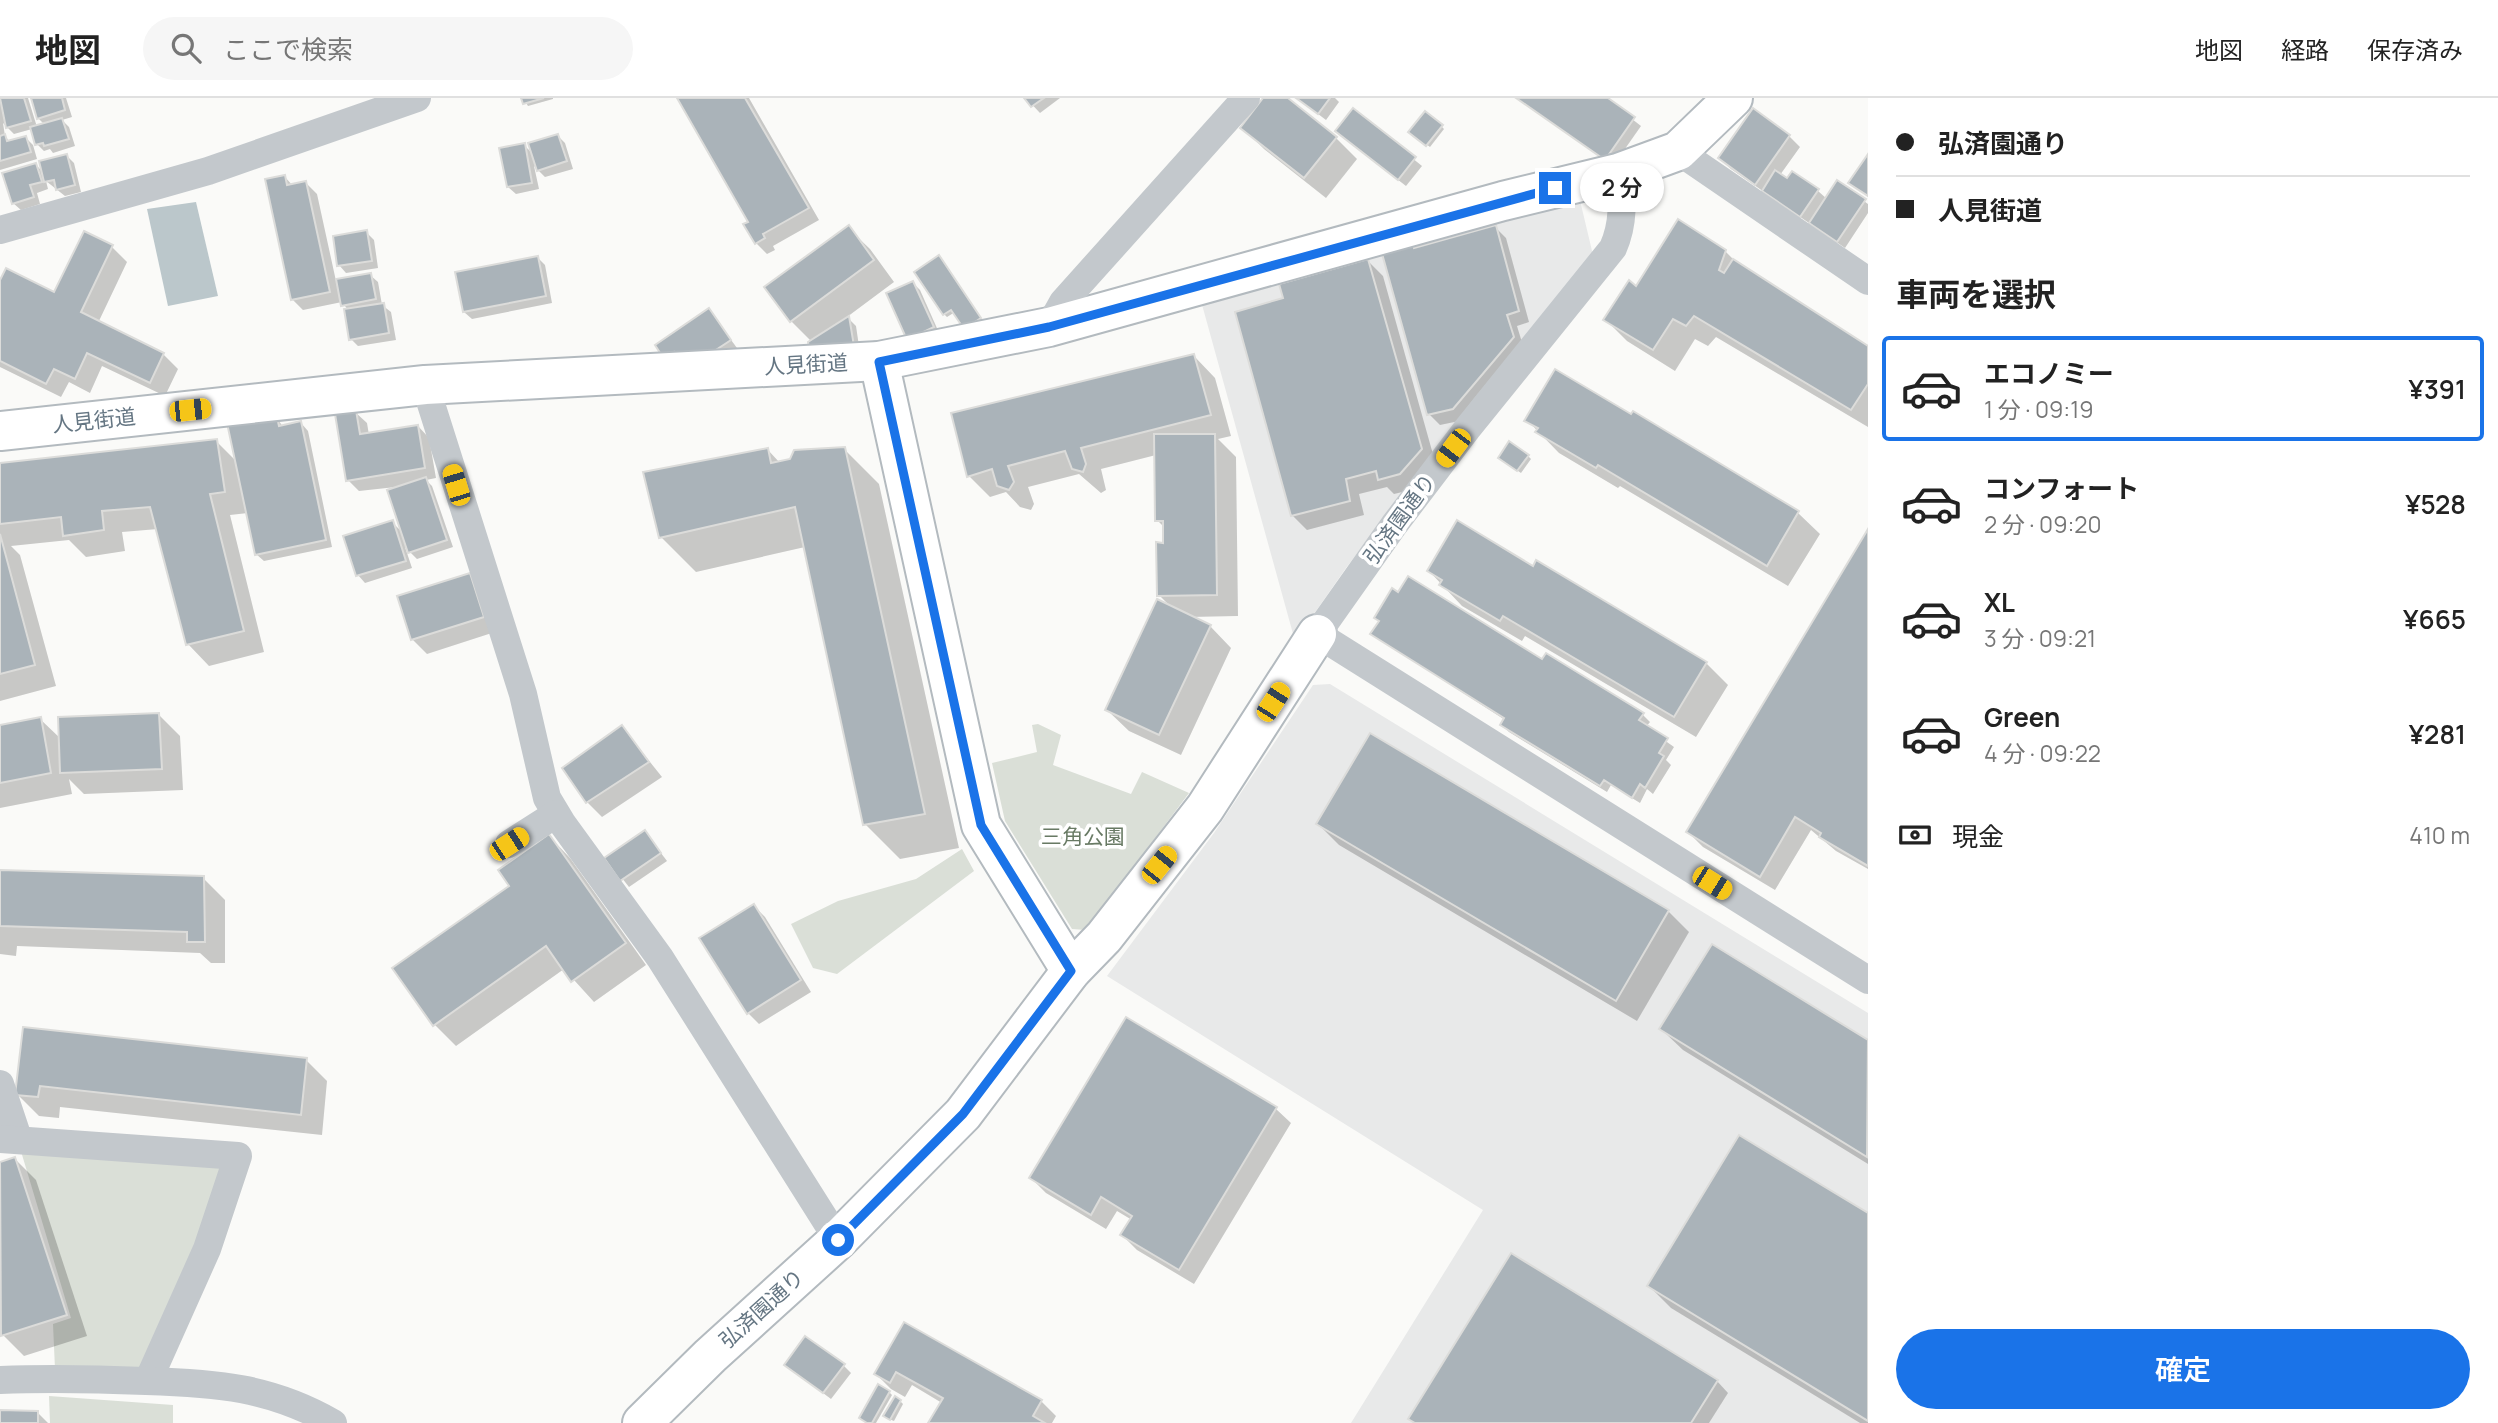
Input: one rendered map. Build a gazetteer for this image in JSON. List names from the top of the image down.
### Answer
{
  "streets": {
    "main road": ["人見街道", "弘済園通り"]
  },
  "crossings": [
    ["人見街道", "弘済園通り"]
  ],
  "parks": ["三角公園"],
  "page": {
    "header": "地図",
    "search": "ここで検索",
    "nav": ["地図", "経路", "保存済み"],
    "banner": ["弘済園通り", "人見街道"],
    "bubble": "2 分",
    "heading": "車両を選択",
    "list": [
      {
        "name": "エコノミー",
        "note": "1 分 · 09:19",
        "value": "¥391"
      },
      {
        "name": "コンフォート",
        "note": "2 分 · 09:20",
        "value": "¥528"
      },
      {
        "name": "XL",
        "note": "3 分 · 09:21",
        "value": "¥665"
      },
      {
        "name": "Green",
        "note": "4 分 · 09:22",
        "value": "¥281"
      }
    ],
    "pay": ["現金", "410 m"],
    "buttons": "確定"
  }
}
